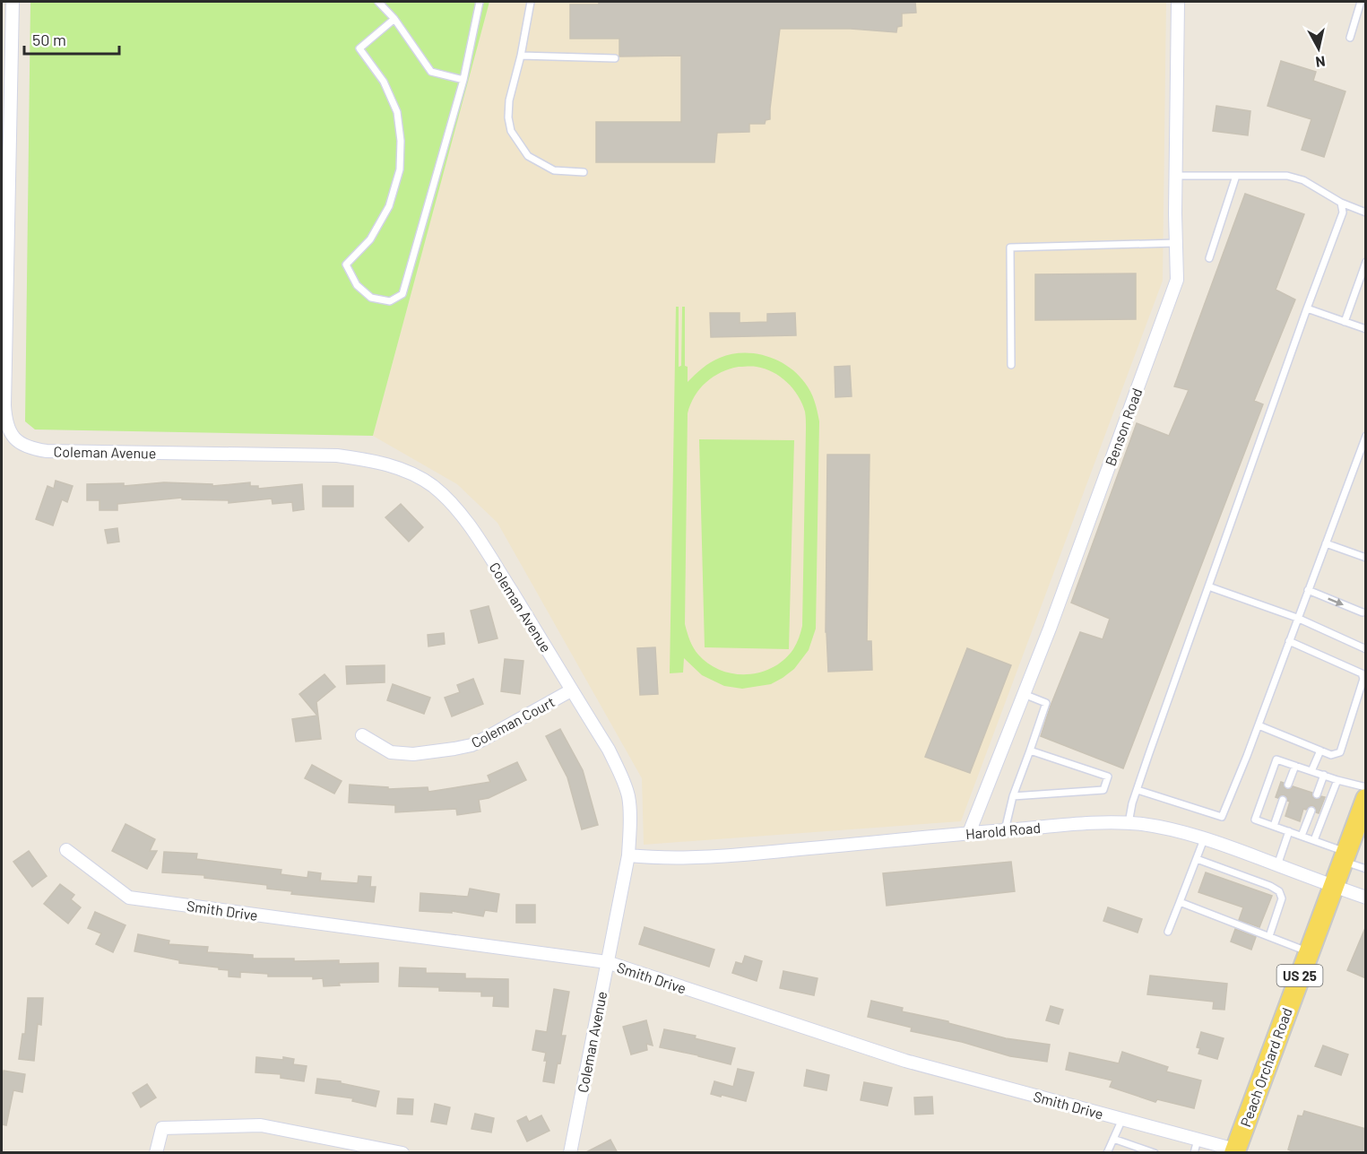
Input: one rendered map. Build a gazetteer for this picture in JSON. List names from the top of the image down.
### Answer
{
  "streets": {
    "main road": ["US 25", "Peach Orchard Road"],
    "street": [
      "Benson Road",
      "Coleman Avenue",
      "Coleman Court",
      "Harold Road",
      "Smith Drive"
    ]
  },
  "crossings": [
    ["Benson Road", "Harold Road"],
    ["Coleman Avenue", "Coleman Court"],
    ["Coleman Avenue", "Harold Road"],
    ["Coleman Avenue", "Smith Drive"],
    ["Harold Road", "Peach Orchard Road"],
    ["Smith Drive", "Peach Orchard Road"]
  ],
  "scale_bar": "50 m",
  "north": "bottom"
}
